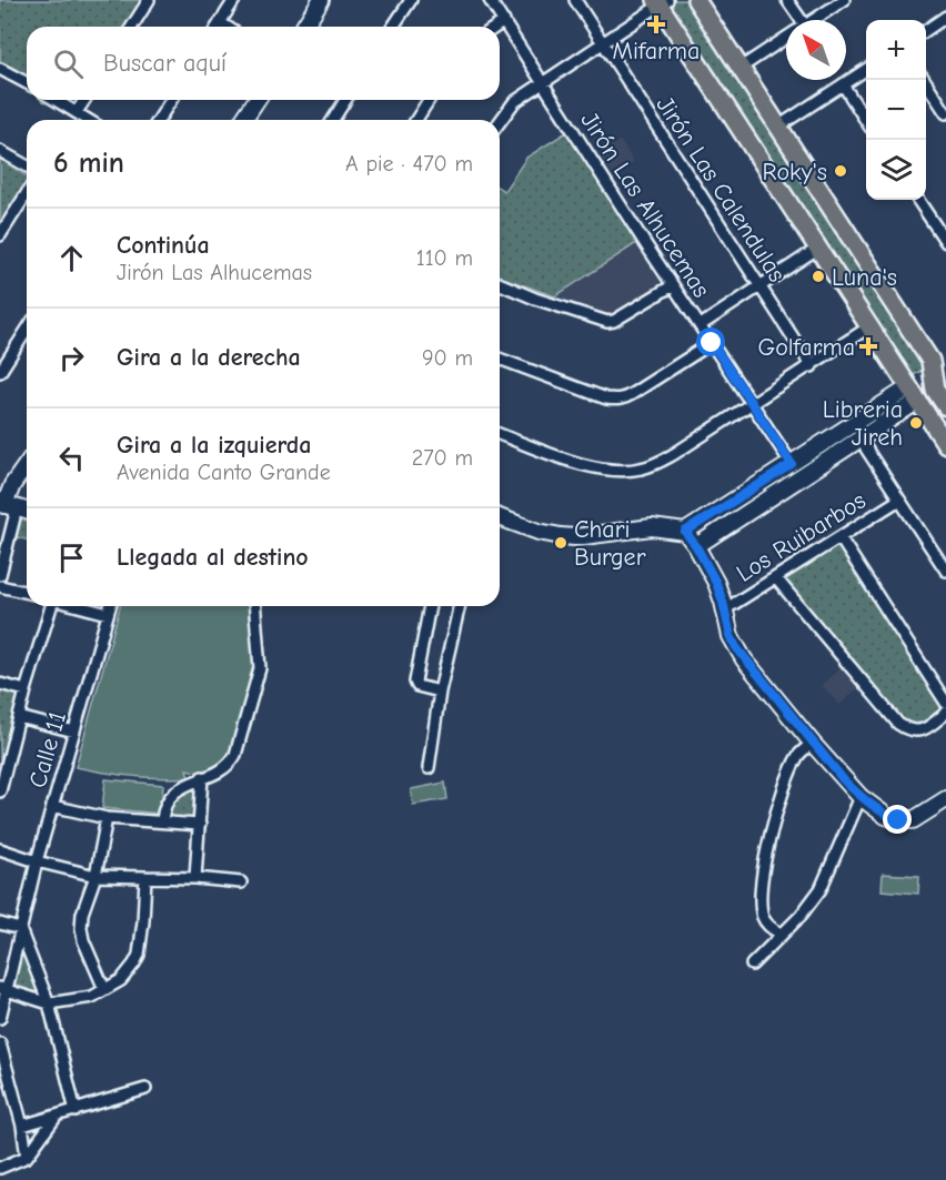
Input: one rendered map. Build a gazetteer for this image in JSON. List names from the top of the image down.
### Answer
{
  "streets": {
    "street": [
      "Jirón Las Calendulas",
      "Jirón Las Alhucemas",
      "Los Ruibarbos",
      "Calle 11"
    ]
  },
  "places": {
    "health": ["Mifarma", "Golfarma"],
    "other": [
      "Roky's",
      "Luna's",
      "Libreria Jireh",
      "Chari Burger"
    ]
  },
  "north": "top left",
  "page": {
    "map_buttons": ["+", "−"],
    "search": "Buscar aquí",
    "heading": ["6 min", "A pie · 470 m"],
    "list": [
      ["Continúa", "Jirón Las Alhucemas", "110 m"],
      ["Gira a la derecha", "90 m"],
      ["Gira a la izquierda", "Avenida Canto Grande", "270 m"],
      "Llegada al destino"
    ]
  }
}
